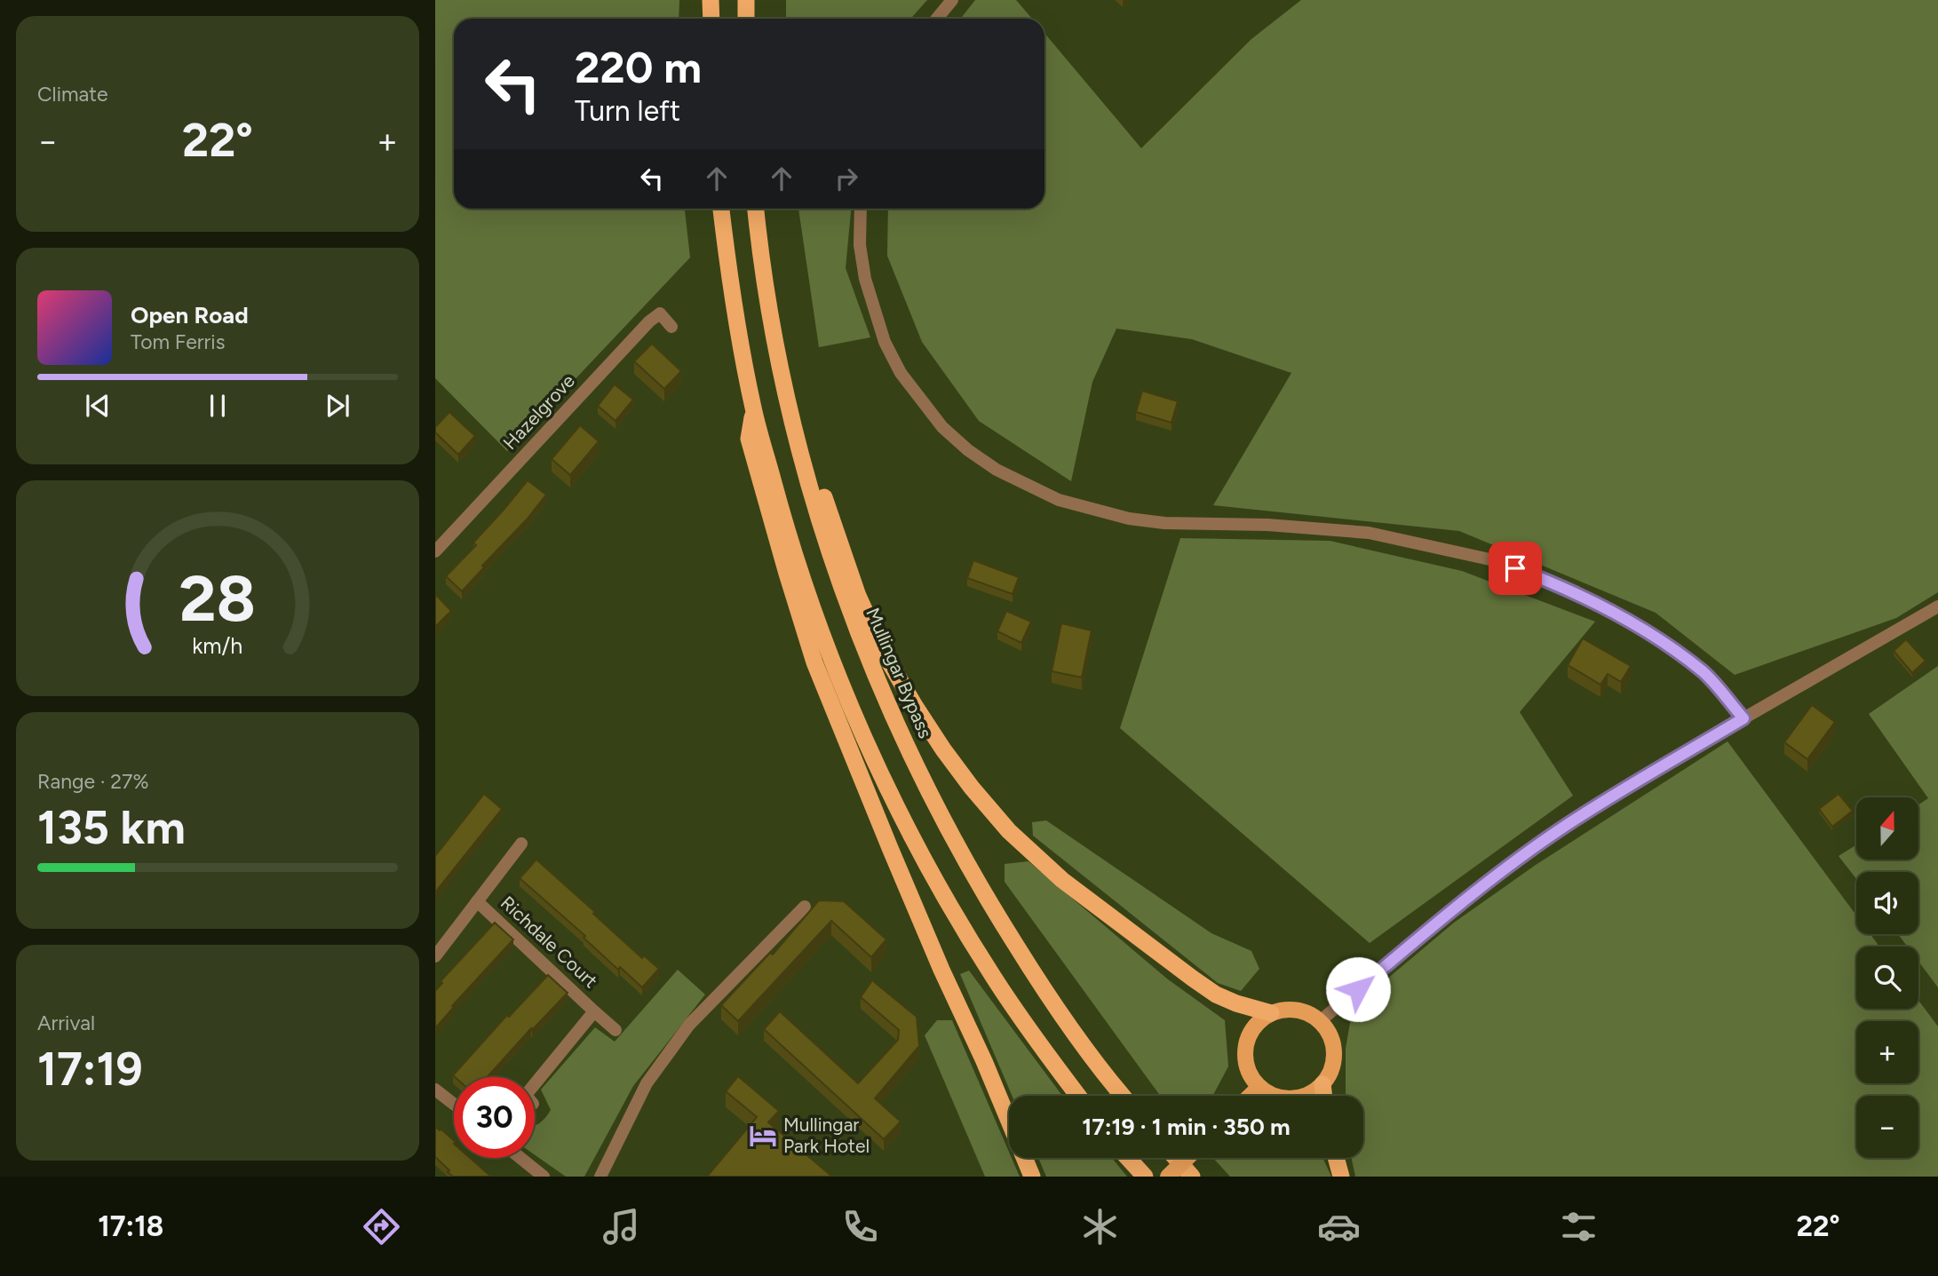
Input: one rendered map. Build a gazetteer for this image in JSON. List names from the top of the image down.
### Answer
{
  "streets": {
    "highway": ["Mullingar Bypass"],
    "street": ["Hazelgrove", "Richdale Court"]
  },
  "places": {
    "hotel": ["Mullingar Park Hotel"]
  },
  "north": "top",
  "page": {
    "tile": [
      "Climate",
      ["Range · 27%", "135 km"],
      ["Arrival", "17:19"]
    ],
    "turn": ["220 m", "Turn left"],
    "heat": ["−", "22°", "+"],
    "song": ["Open Road", "Tom Ferris"],
    "map_buttons": ["+", "−"],
    "limit": "30",
    "trip": "17:19 · 1 min · 350 m",
    "tabs": ["17:18", "22°"],
    "gauge": ["28", "km/h"]
  }
}
